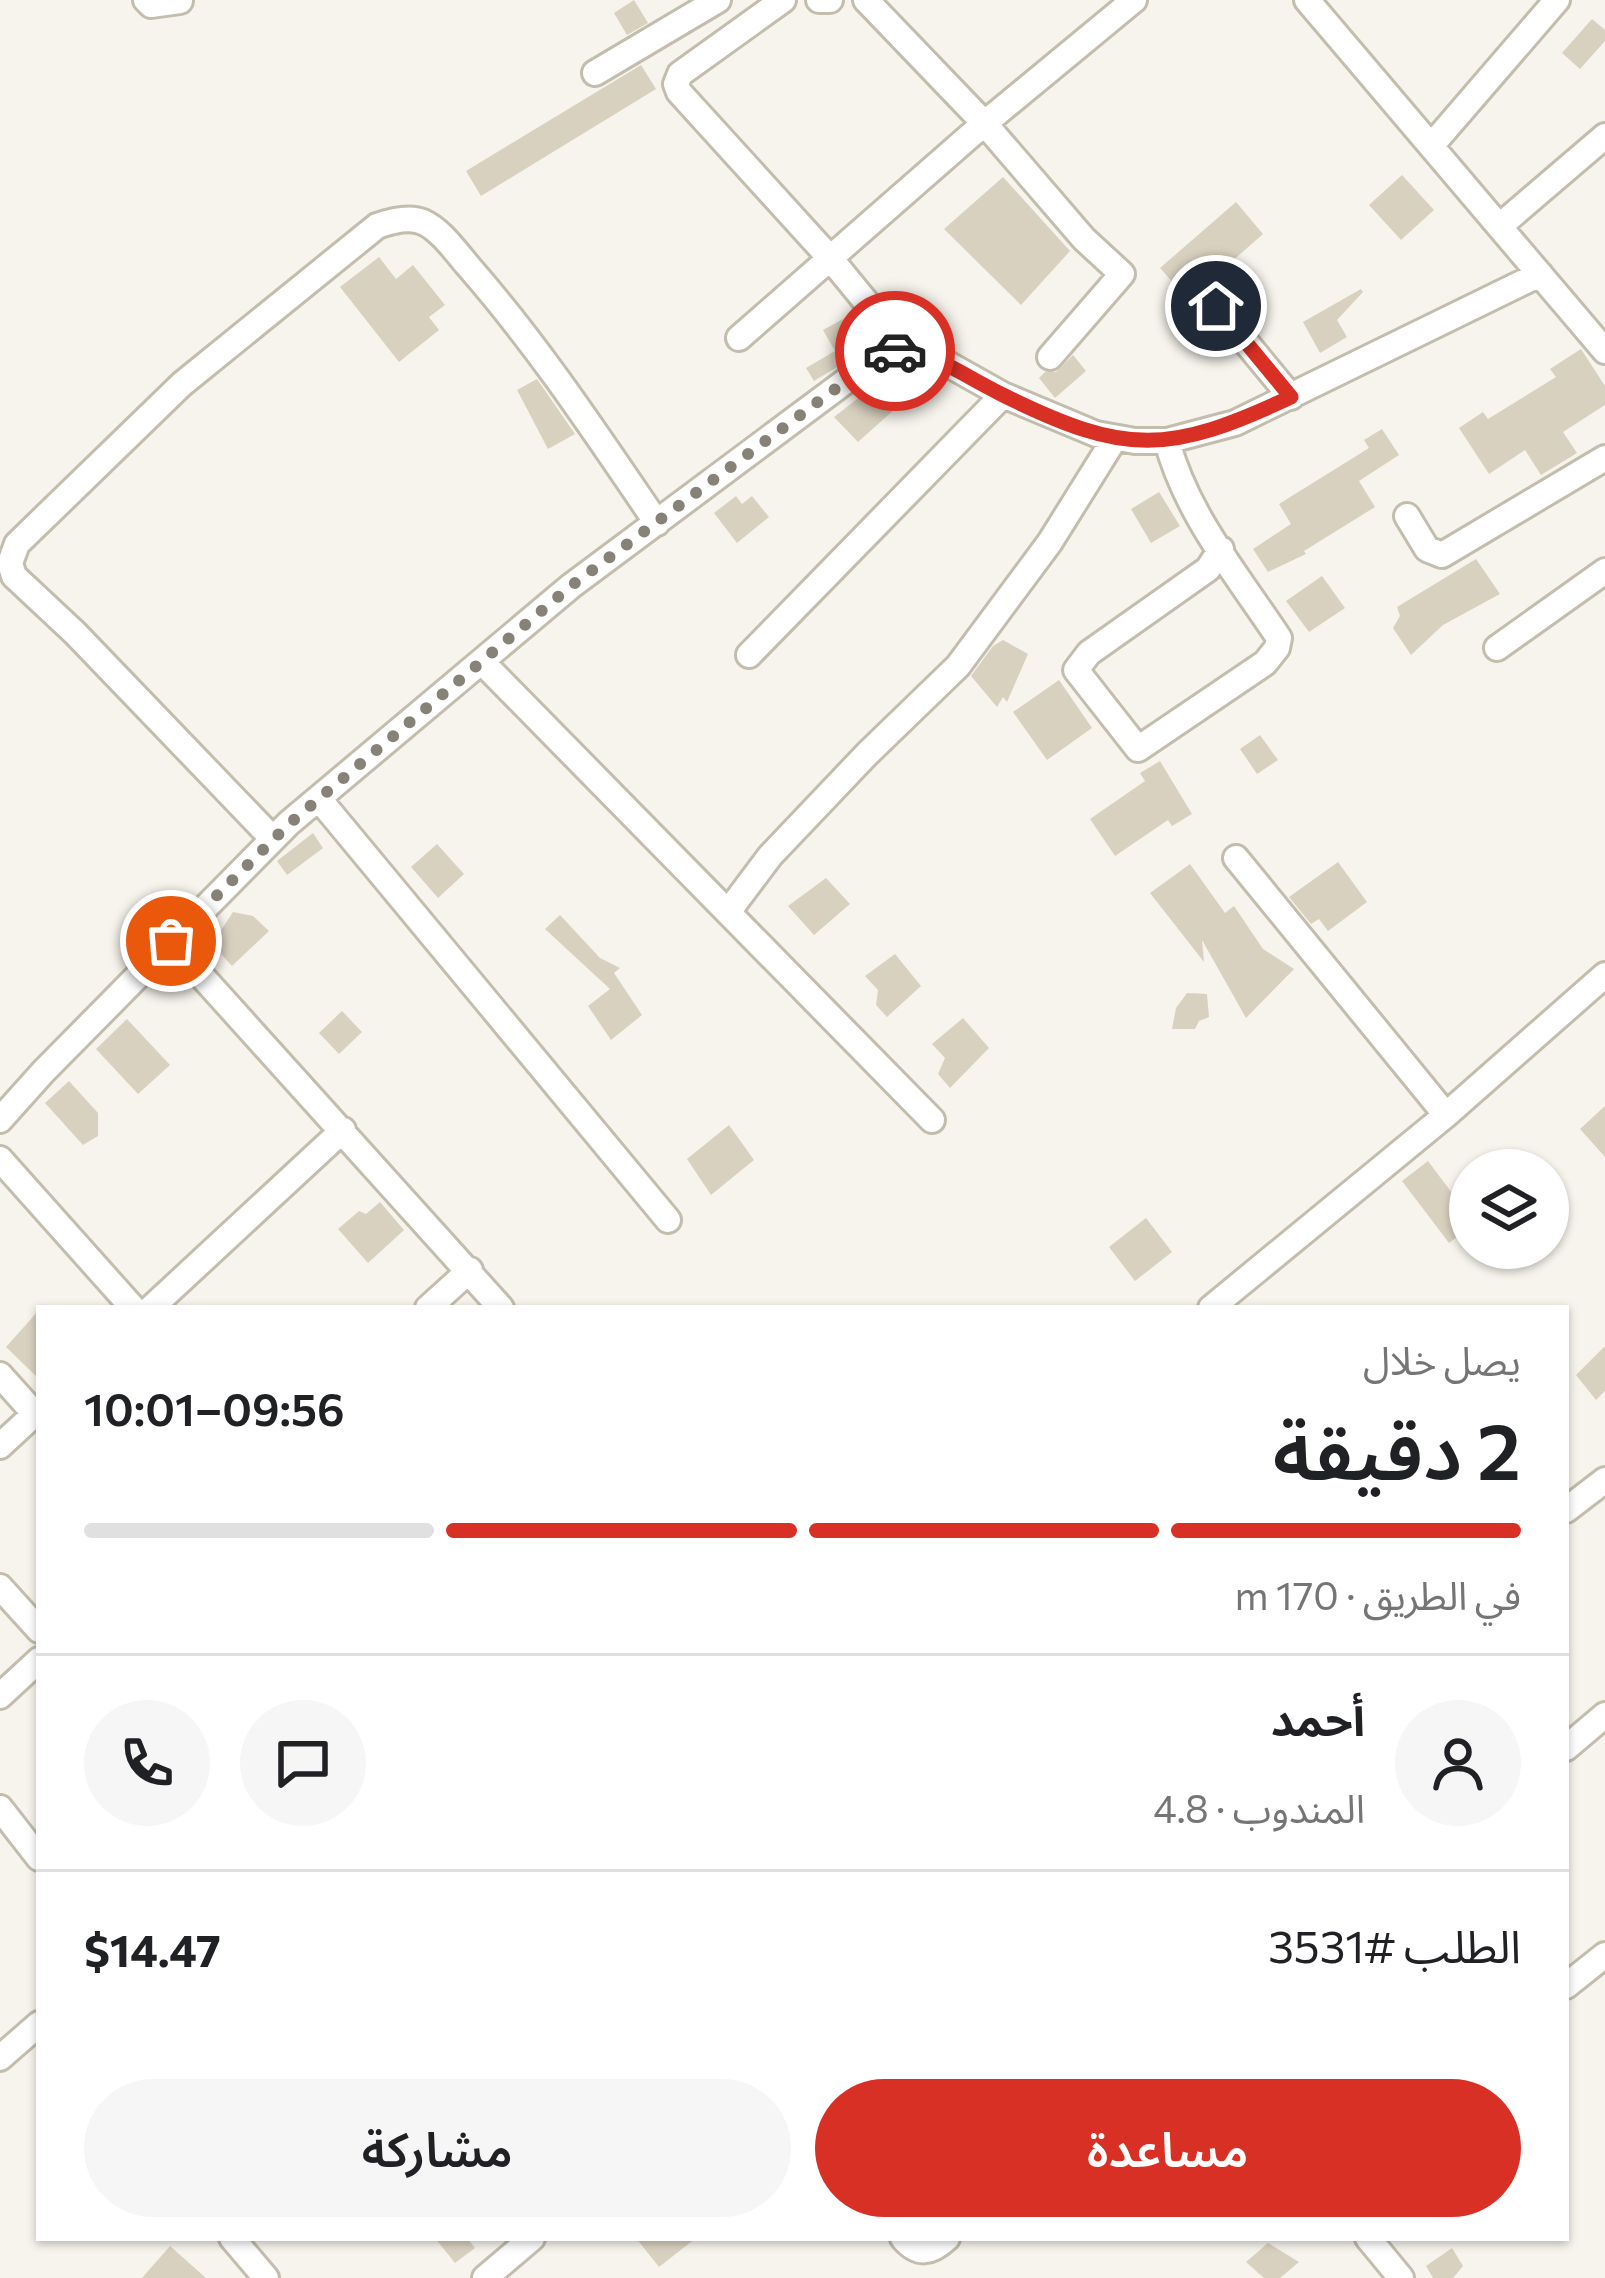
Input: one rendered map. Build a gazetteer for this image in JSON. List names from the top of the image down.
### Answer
{
  "page": {
    "heading": ["2 دقيقة", "يصل خلال", "09:56–10:01"],
    "panel": [
      "أحمد",
      "المندوب · 4.8",
      "الطلب #3531",
      "$14.47"
    ],
    "bar": "في الطريق · 170 m",
    "buttons": ["مساعدة", "مشاركة"]
  }
}
